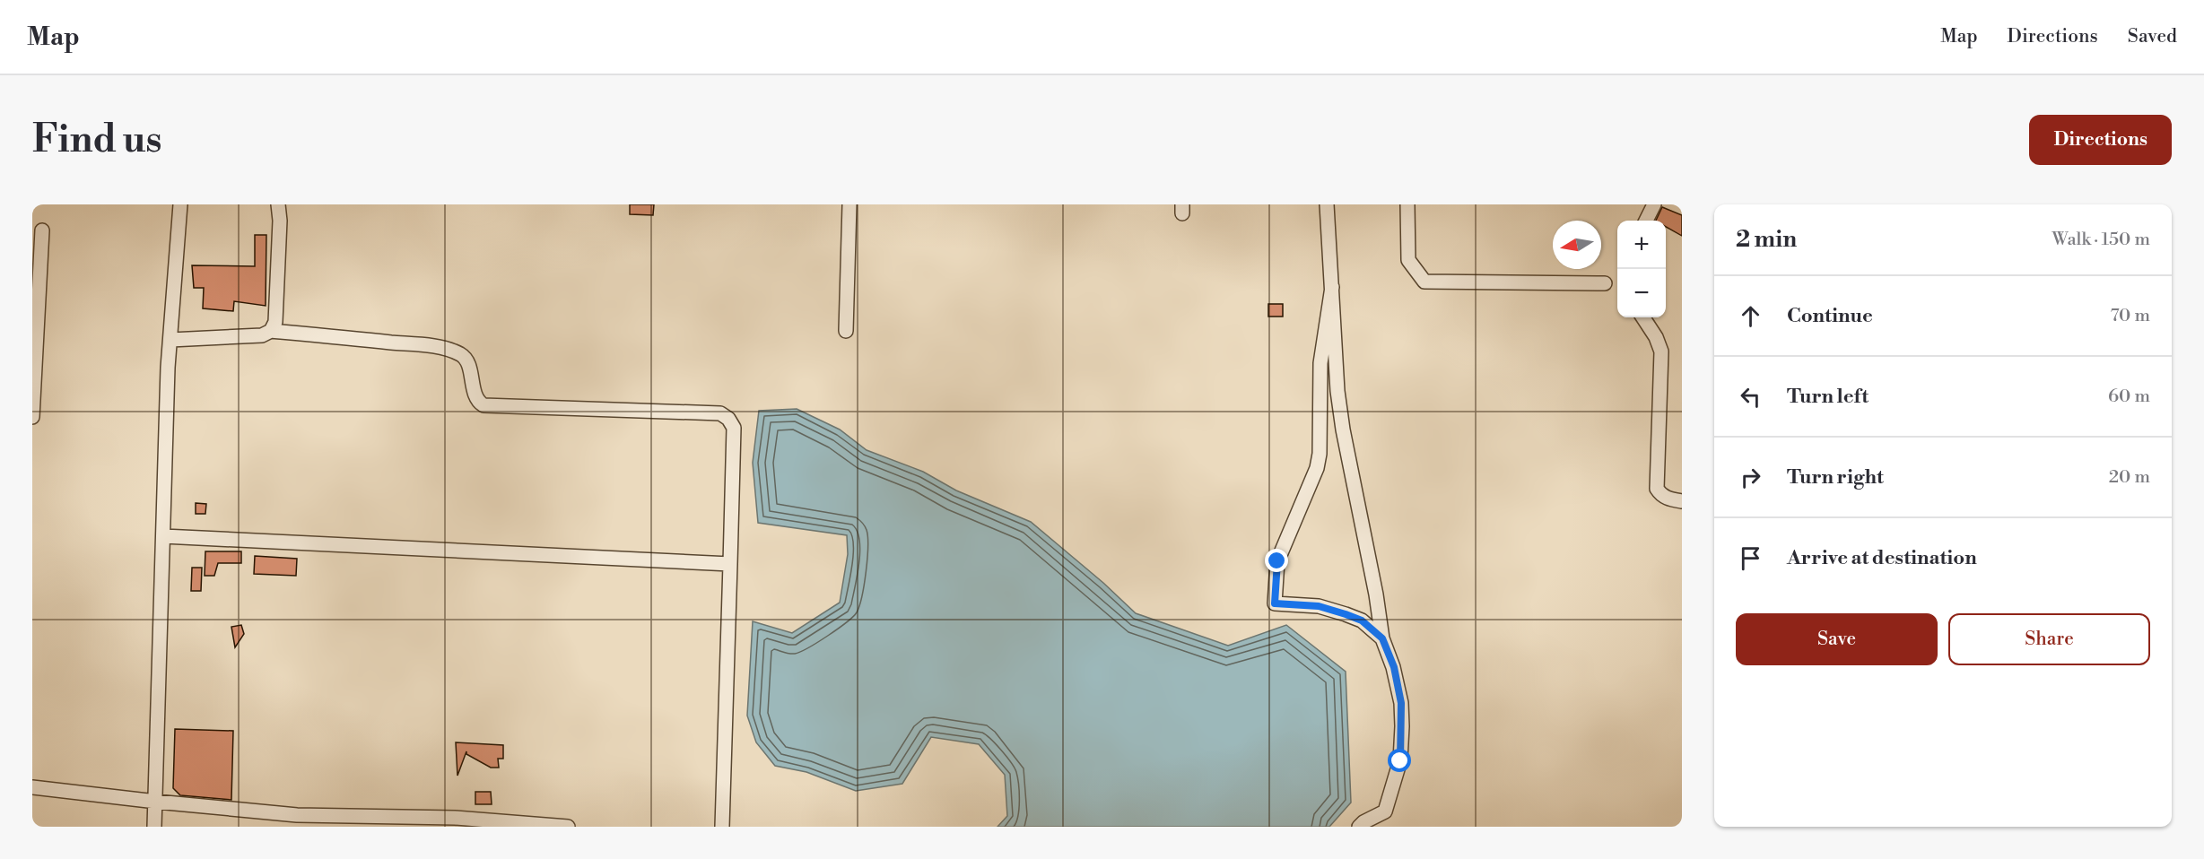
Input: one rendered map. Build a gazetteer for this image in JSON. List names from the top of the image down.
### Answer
{
  "north": "left",
  "page": {
    "header": "Map",
    "nav": ["Map", "Directions", "Saved"],
    "buttons": [
      "Directions",
      ["Save", "Share"]
    ],
    "title": "Find us",
    "heading": ["2 min", "Walk · 150 m"],
    "map_buttons": ["+", "−"],
    "list": [
      ["Continue", "70 m"],
      ["Turn left", "60 m"],
      ["Turn right", "20 m"],
      "Arrive at destination"
    ]
  }
}
